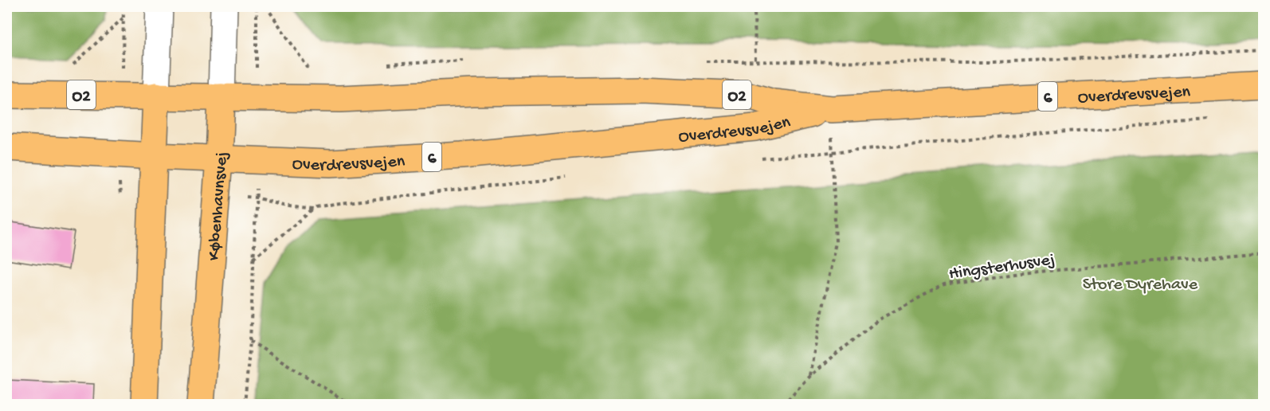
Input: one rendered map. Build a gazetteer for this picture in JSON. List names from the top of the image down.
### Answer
{
  "streets": {
    "main road": [
      "Overdrevsvejen",
      "O2",
      "6",
      "Københavnsvej"
    ],
    "path": ["Hingsterhusvej"]
  },
  "crossings": [
    ["Overdrevsvejen", "Københavnsvej"]
  ],
  "parks": ["Store Dyrehave"]
}
